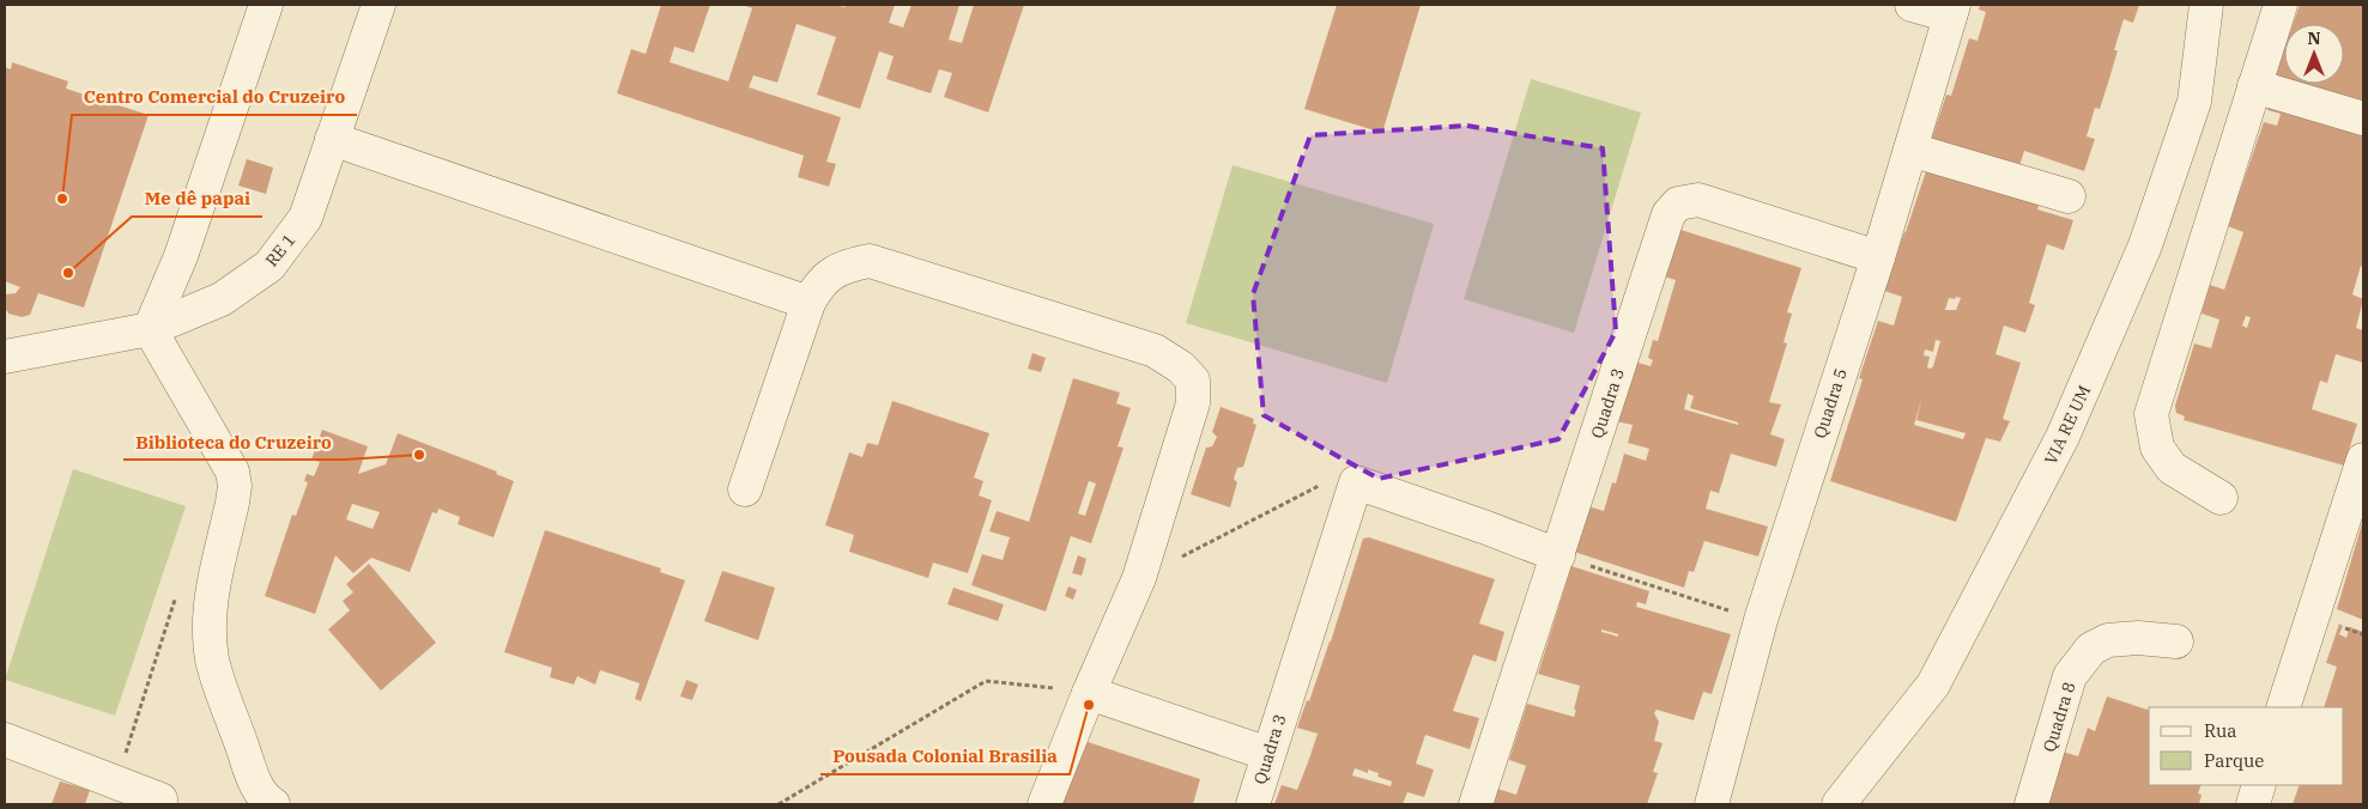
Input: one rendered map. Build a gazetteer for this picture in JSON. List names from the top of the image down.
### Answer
{
  "streets": {
    "street": [
      "RE 1",
      "Quadra 3",
      "Quadra 5",
      "VIA RE UM",
      "Quadra 8"
    ]
  },
  "crossings": [
    ["Quadra 3", "Quadra 5"]
  ],
  "places": [
    "Centro Comercial do Cruzeiro",
    "Me dê papai",
    "Biblioteca do Cruzeiro",
    "Pousada Colonial Brasilia"
  ],
  "legend": ["Rua", "Parque"],
  "north": "top"
}
